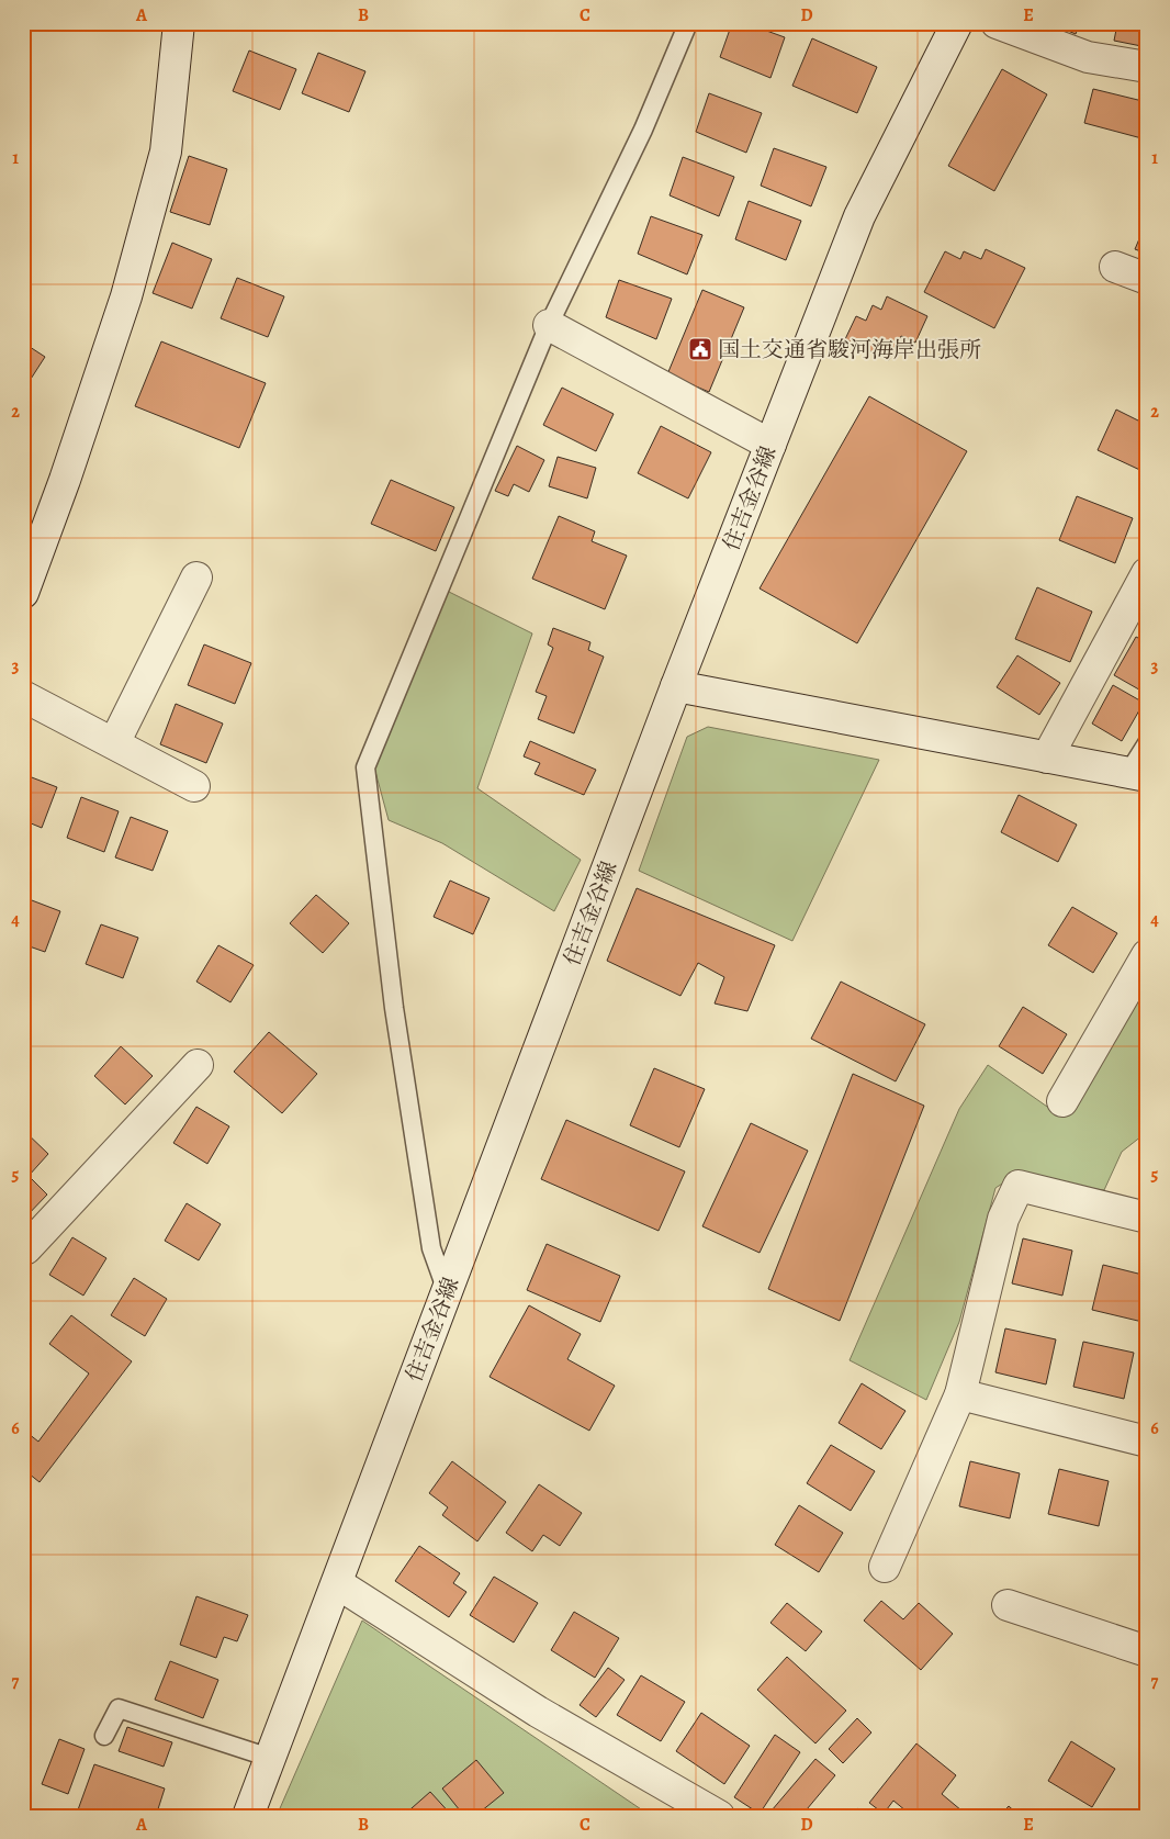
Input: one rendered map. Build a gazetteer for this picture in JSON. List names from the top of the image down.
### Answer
{
  "streets": {
    "street": ["住吉金谷線"]
  },
  "places": {
    "public building": ["国土交通省駿河海岸出張所"]
  },
  "grid": {
    "columns": [
      "A",
      "B",
      "C",
      "D",
      "E"
    ],
    "rows": [
      "1",
      "2",
      "3",
      "4",
      "5",
      "6",
      "7"
    ]
  }
}
